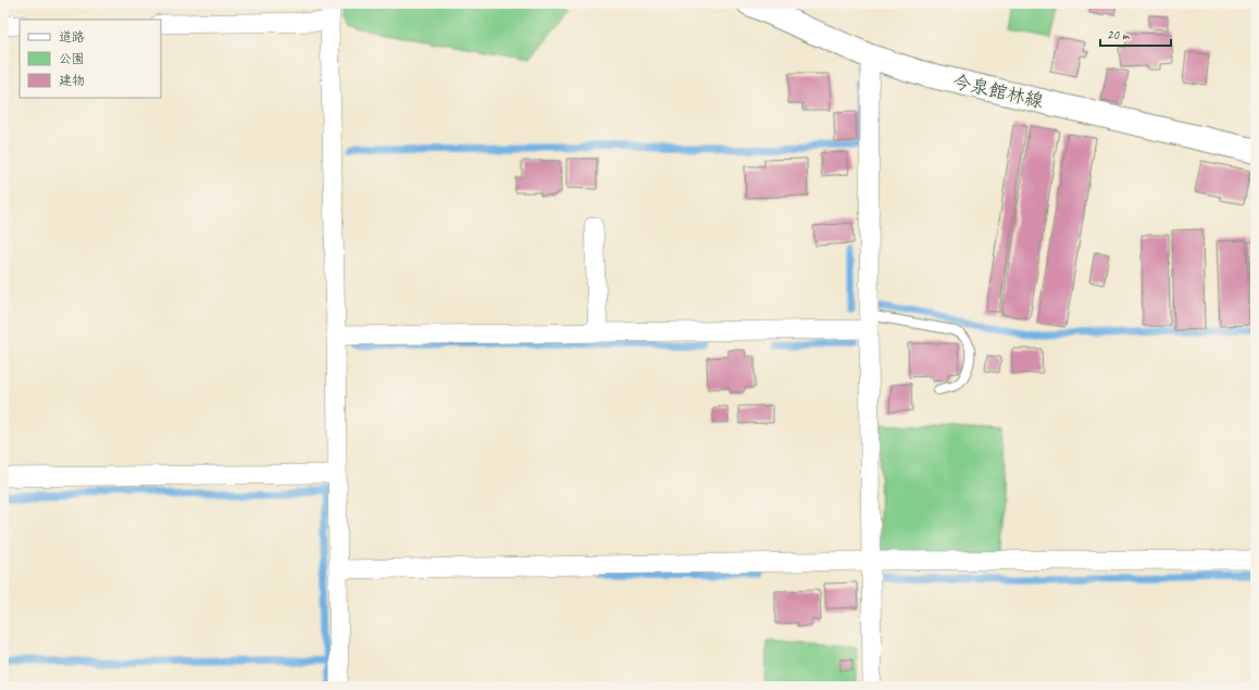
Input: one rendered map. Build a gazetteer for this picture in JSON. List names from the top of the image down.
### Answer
{
  "streets": {
    "main road": ["今泉館林線"]
  },
  "legend": ["道路", "公園", "建物"],
  "scale_bar": "20 m"
}
